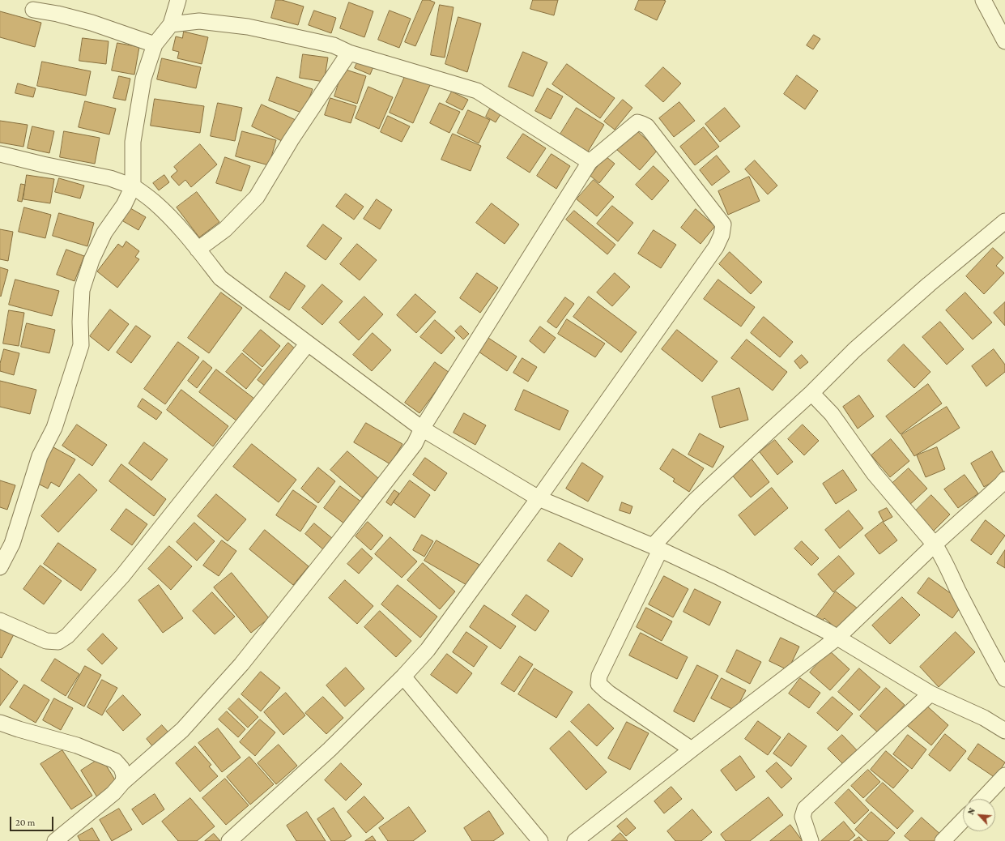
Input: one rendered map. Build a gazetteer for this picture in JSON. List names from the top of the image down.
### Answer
{
  "scale_bar": "20 m",
  "north": "top left"
}
